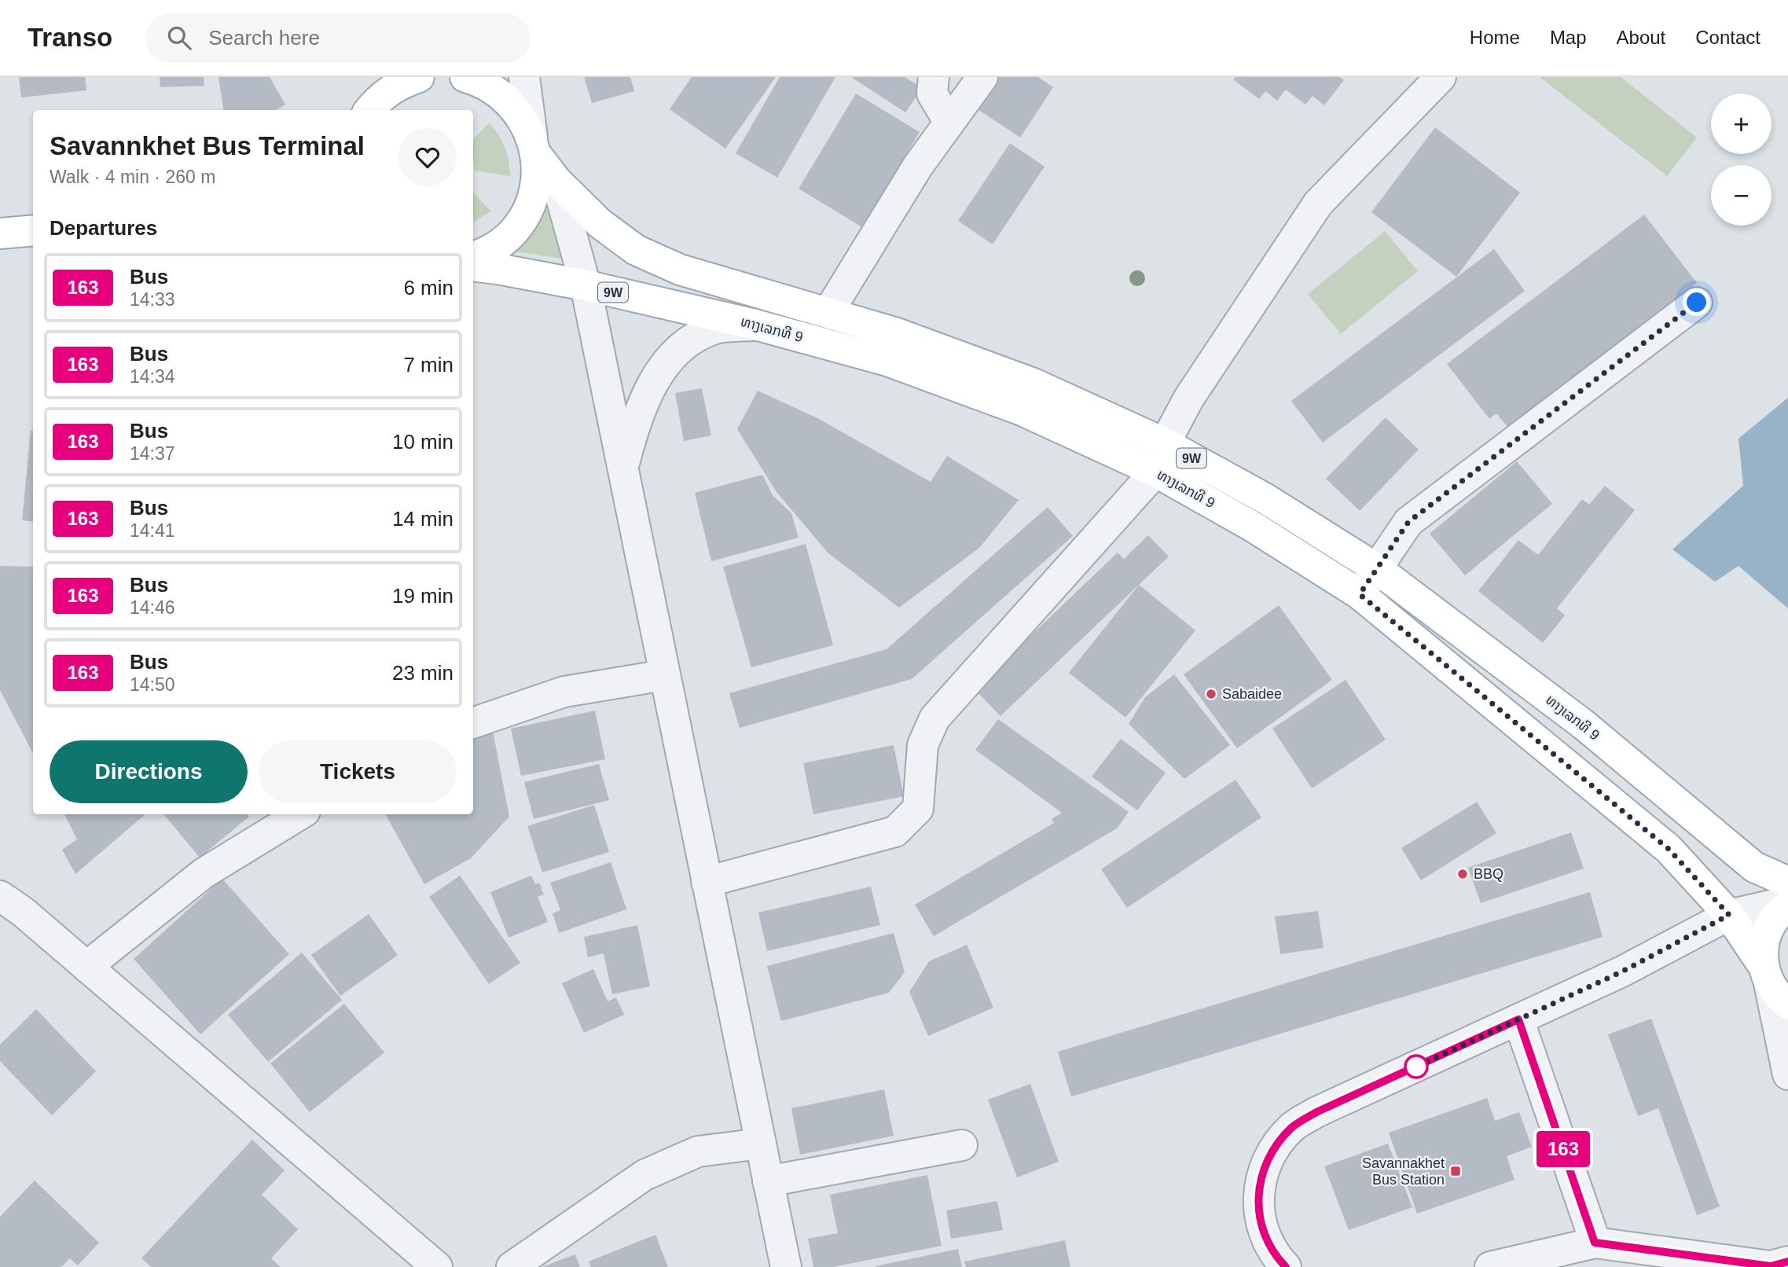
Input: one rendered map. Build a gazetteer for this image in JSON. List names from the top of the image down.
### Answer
{
  "streets": {
    "main road": ["9W", "ທາງເລກທີ 9"]
  },
  "places": {
    "other": ["Sabaidee", "BBQ"],
    "transit": ["Savannakhet Bus Station"]
  },
  "lines": ["bus line 163"],
  "page": {
    "header": "Transo",
    "search": "Search here",
    "nav": [
      "Home",
      "Map",
      "About",
      "Contact"
    ],
    "on_map": "163",
    "map_buttons": ["+", "−"],
    "heading": [
      ["Savannkhet Bus Terminal", "Walk · 4 min · 260 m"],
      "Departures"
    ],
    "list": [
      {
        "mark": "163",
        "name": "Bus",
        "note": "14:33",
        "value": "6 min"
      },
      {
        "mark": "163",
        "name": "Bus",
        "note": "14:34",
        "value": "7 min"
      },
      {
        "mark": "163",
        "name": "Bus",
        "note": "14:37",
        "value": "10 min"
      },
      {
        "mark": "163",
        "name": "Bus",
        "note": "14:41",
        "value": "14 min"
      },
      {
        "mark": "163",
        "name": "Bus",
        "note": "14:46",
        "value": "19 min"
      },
      {
        "mark": "163",
        "name": "Bus",
        "note": "14:50",
        "value": "23 min"
      }
    ],
    "buttons": ["Directions", "Tickets"]
  }
}
